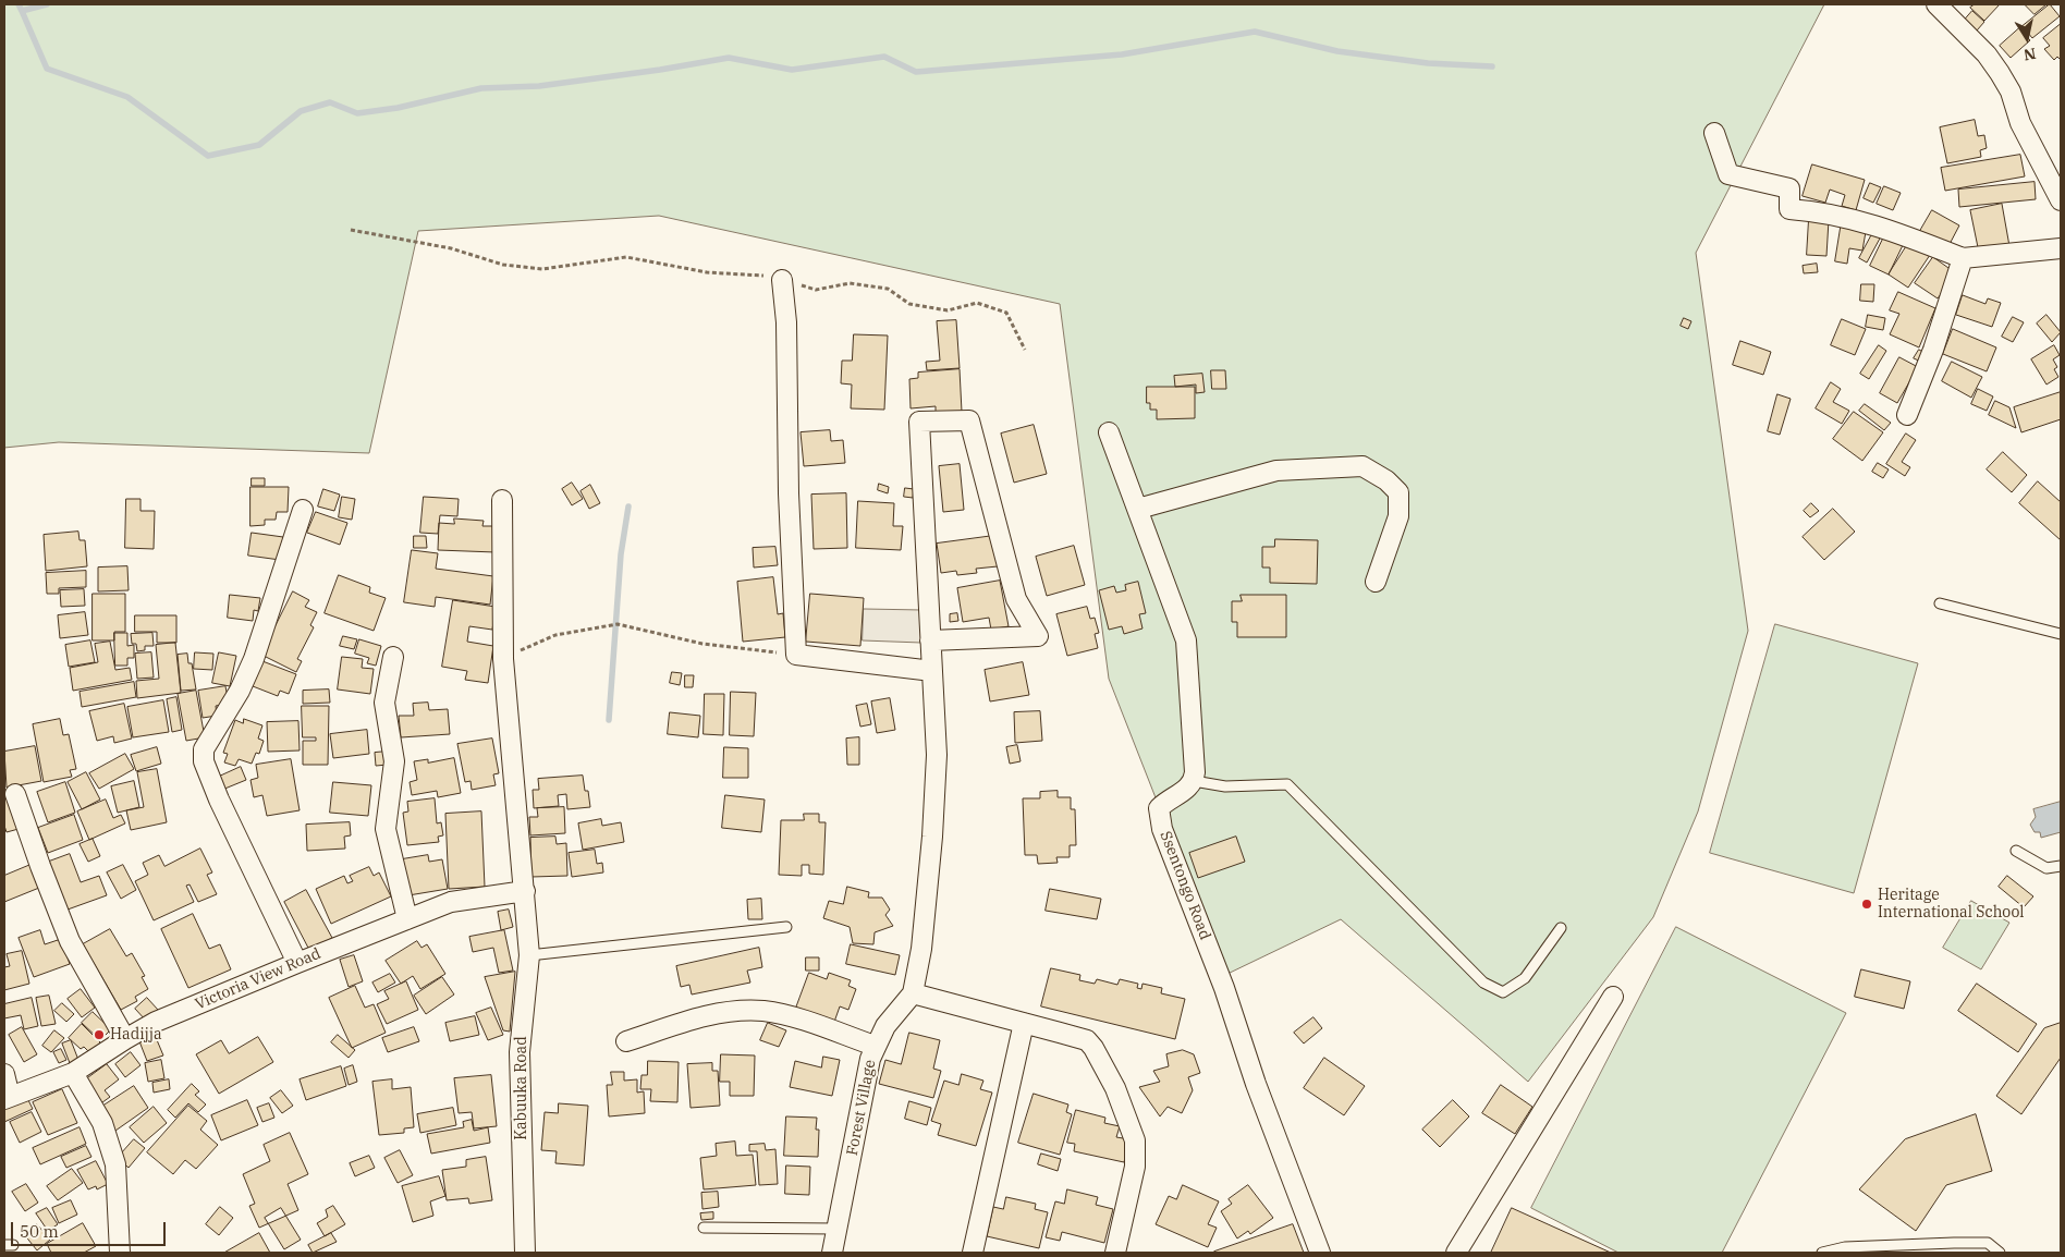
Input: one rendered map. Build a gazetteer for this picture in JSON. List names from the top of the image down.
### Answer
{
  "streets": {
    "street": [
      "Ssentongo Road",
      "Victoria View Road",
      "Kabuuka Road",
      "Forest Village"
    ]
  },
  "crossings": [
    ["Victoria View Road", "Kabuuka Road"]
  ],
  "places": ["Heritage International School", "Hadijja"],
  "scale_bar": "50 m",
  "north": "bottom"
}
